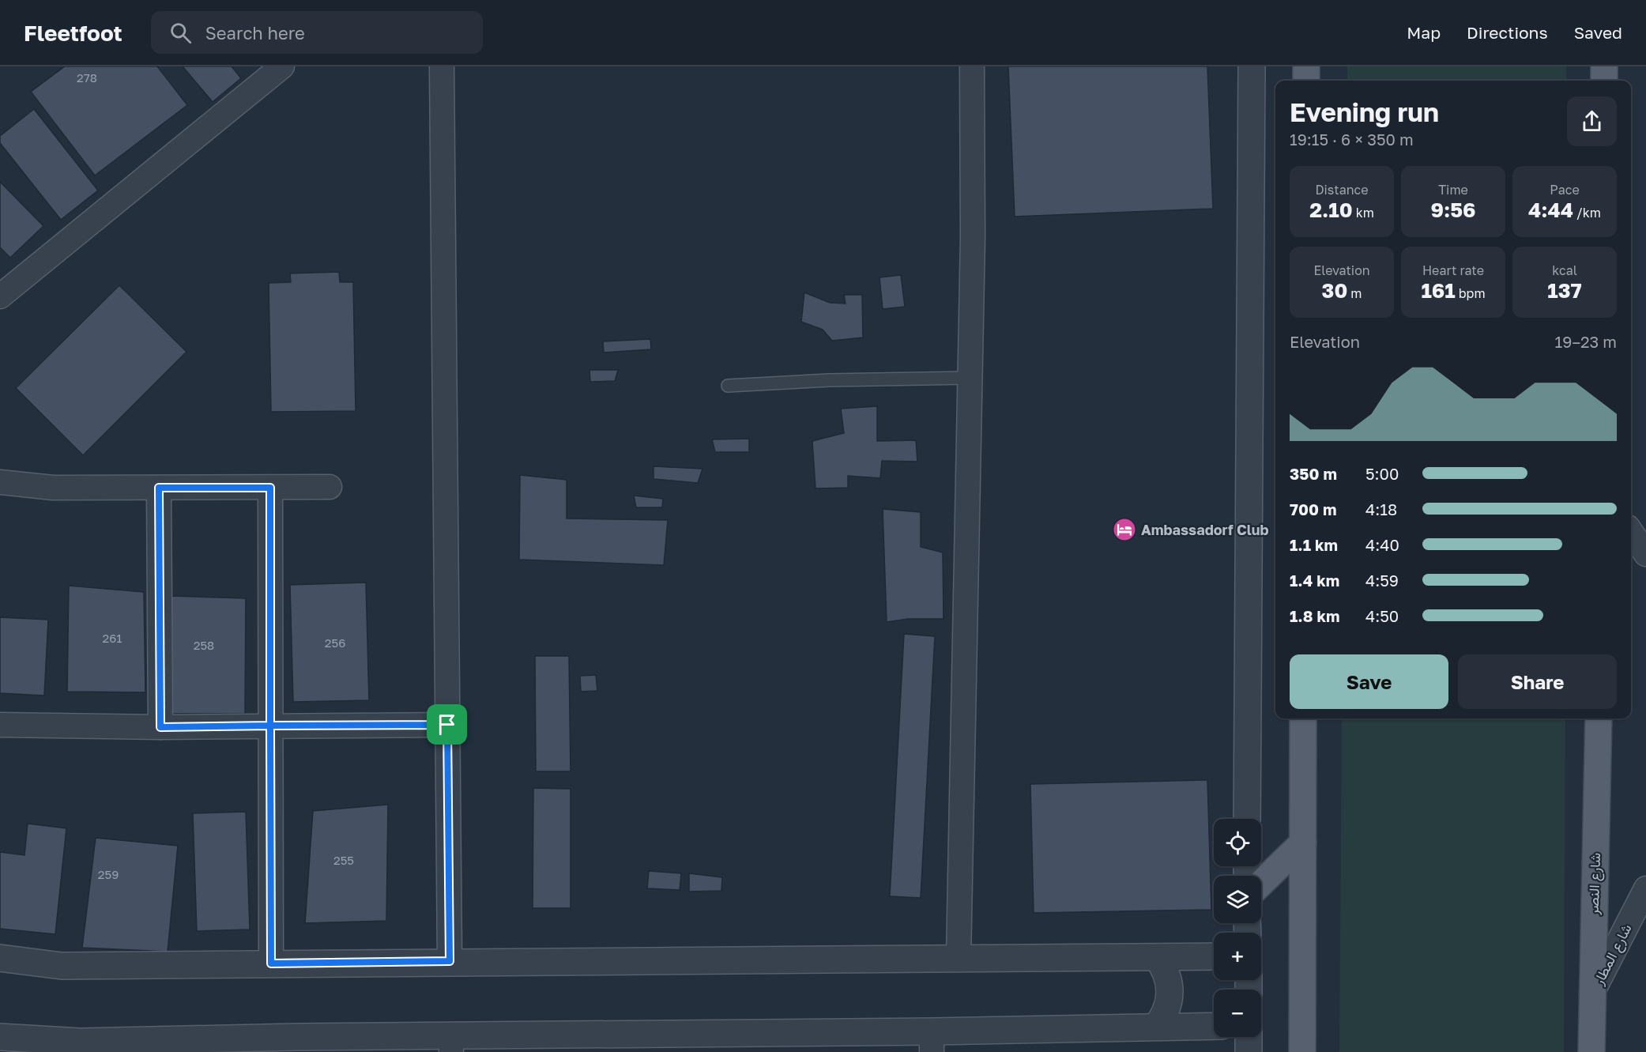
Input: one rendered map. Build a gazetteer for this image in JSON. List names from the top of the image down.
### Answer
{
  "streets": {
    "main road": ["شارع النصر"],
    "street": ["شارع المطار"]
  },
  "crossings": [
    ["شارع النصر", "شارع المطار"]
  ],
  "places": {
    "hotel": ["Ambassadorf Club"]
  },
  "house_numbers": [
    "278",
    "261",
    "256",
    "258",
    "255",
    "259"
  ],
  "page": {
    "header": "Fleetfoot",
    "search": "Search here",
    "nav": ["Map", "Directions", "Saved"],
    "heading": ["Evening run", "19:15 · 6 × 350 m"],
    "stats": [
      ["Distance", "2.10 km"],
      ["Time", "9:56"],
      ["Pace", "4:44 /km"],
      ["Elevation", "30 m"],
      ["Heart rate", "161 bpm"],
      ["kcal", "137"]
    ],
    "chart": ["Elevation", "19–23 m"],
    "list": [
      {
        "name": "350 m",
        "note": "5:00"
      },
      {
        "name": "700 m",
        "note": "4:18"
      },
      {
        "name": "1.1 km",
        "note": "4:40"
      },
      {
        "name": "1.4 km",
        "note": "4:59"
      },
      {
        "name": "1.8 km",
        "note": "4:50"
      }
    ],
    "buttons": ["Save", "Share"],
    "map_buttons": ["+", "−"]
  }
}
